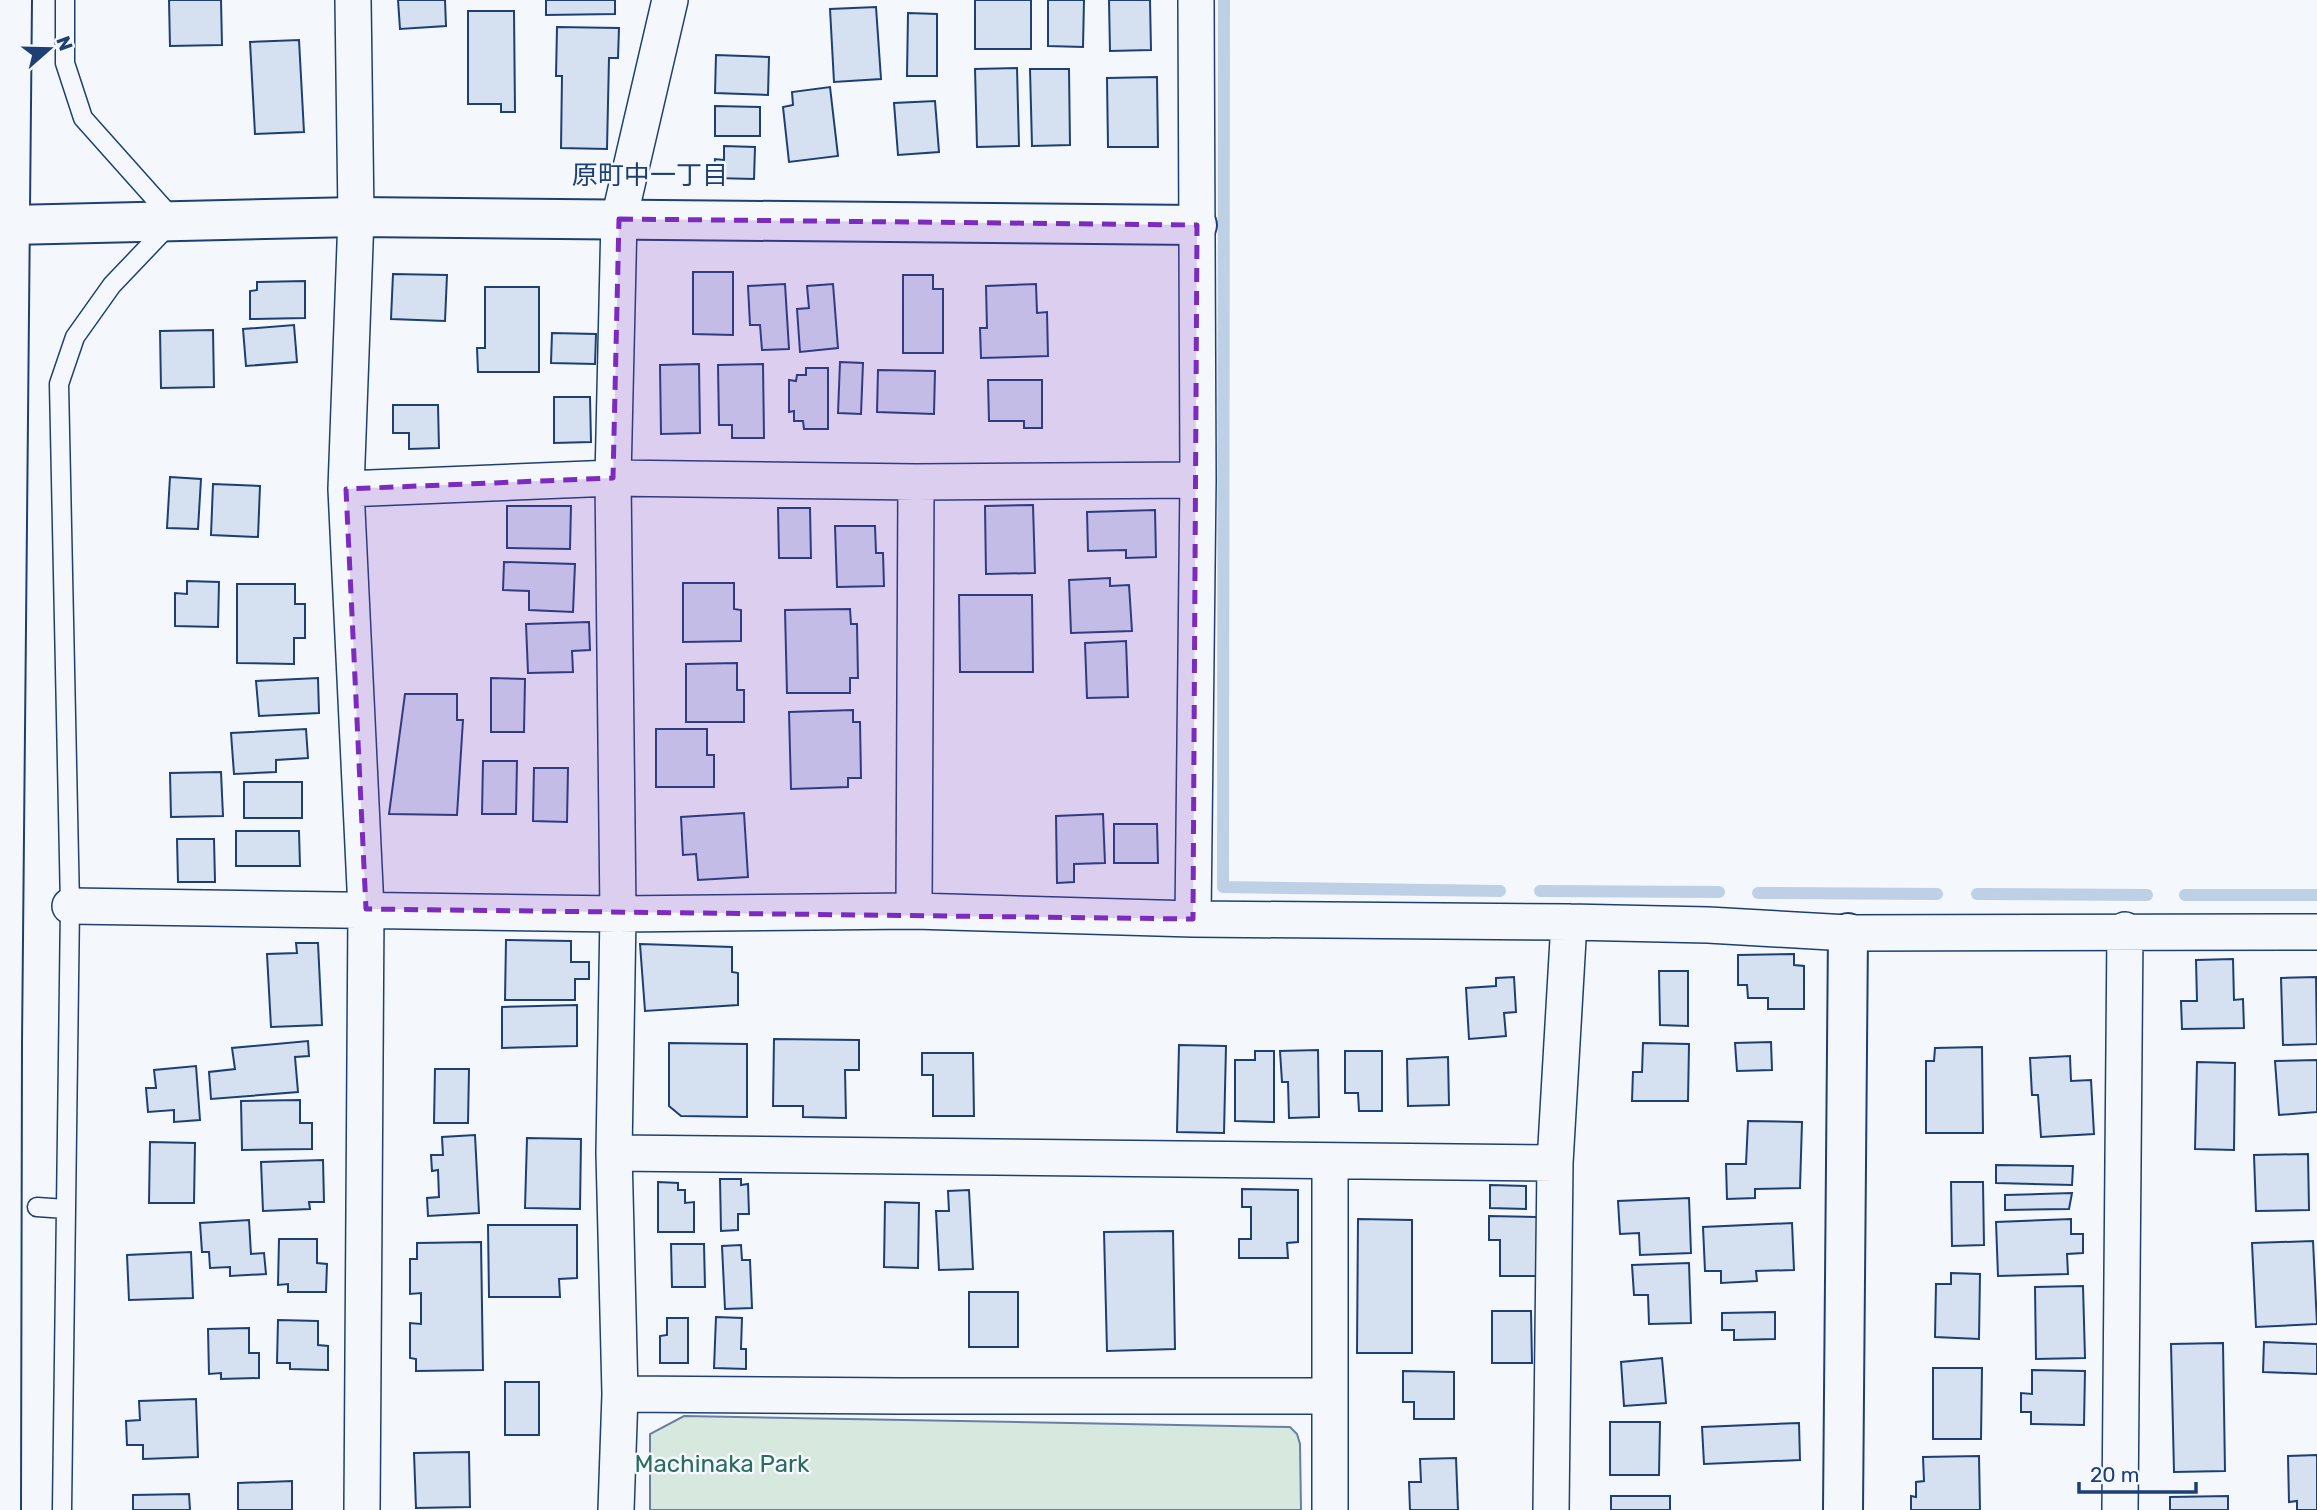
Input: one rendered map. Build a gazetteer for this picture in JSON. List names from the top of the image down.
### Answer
{
  "districts": ["原町中一丁目"],
  "parks": ["Machinaka Park"],
  "scale_bar": "20 m",
  "north": "right"
}
